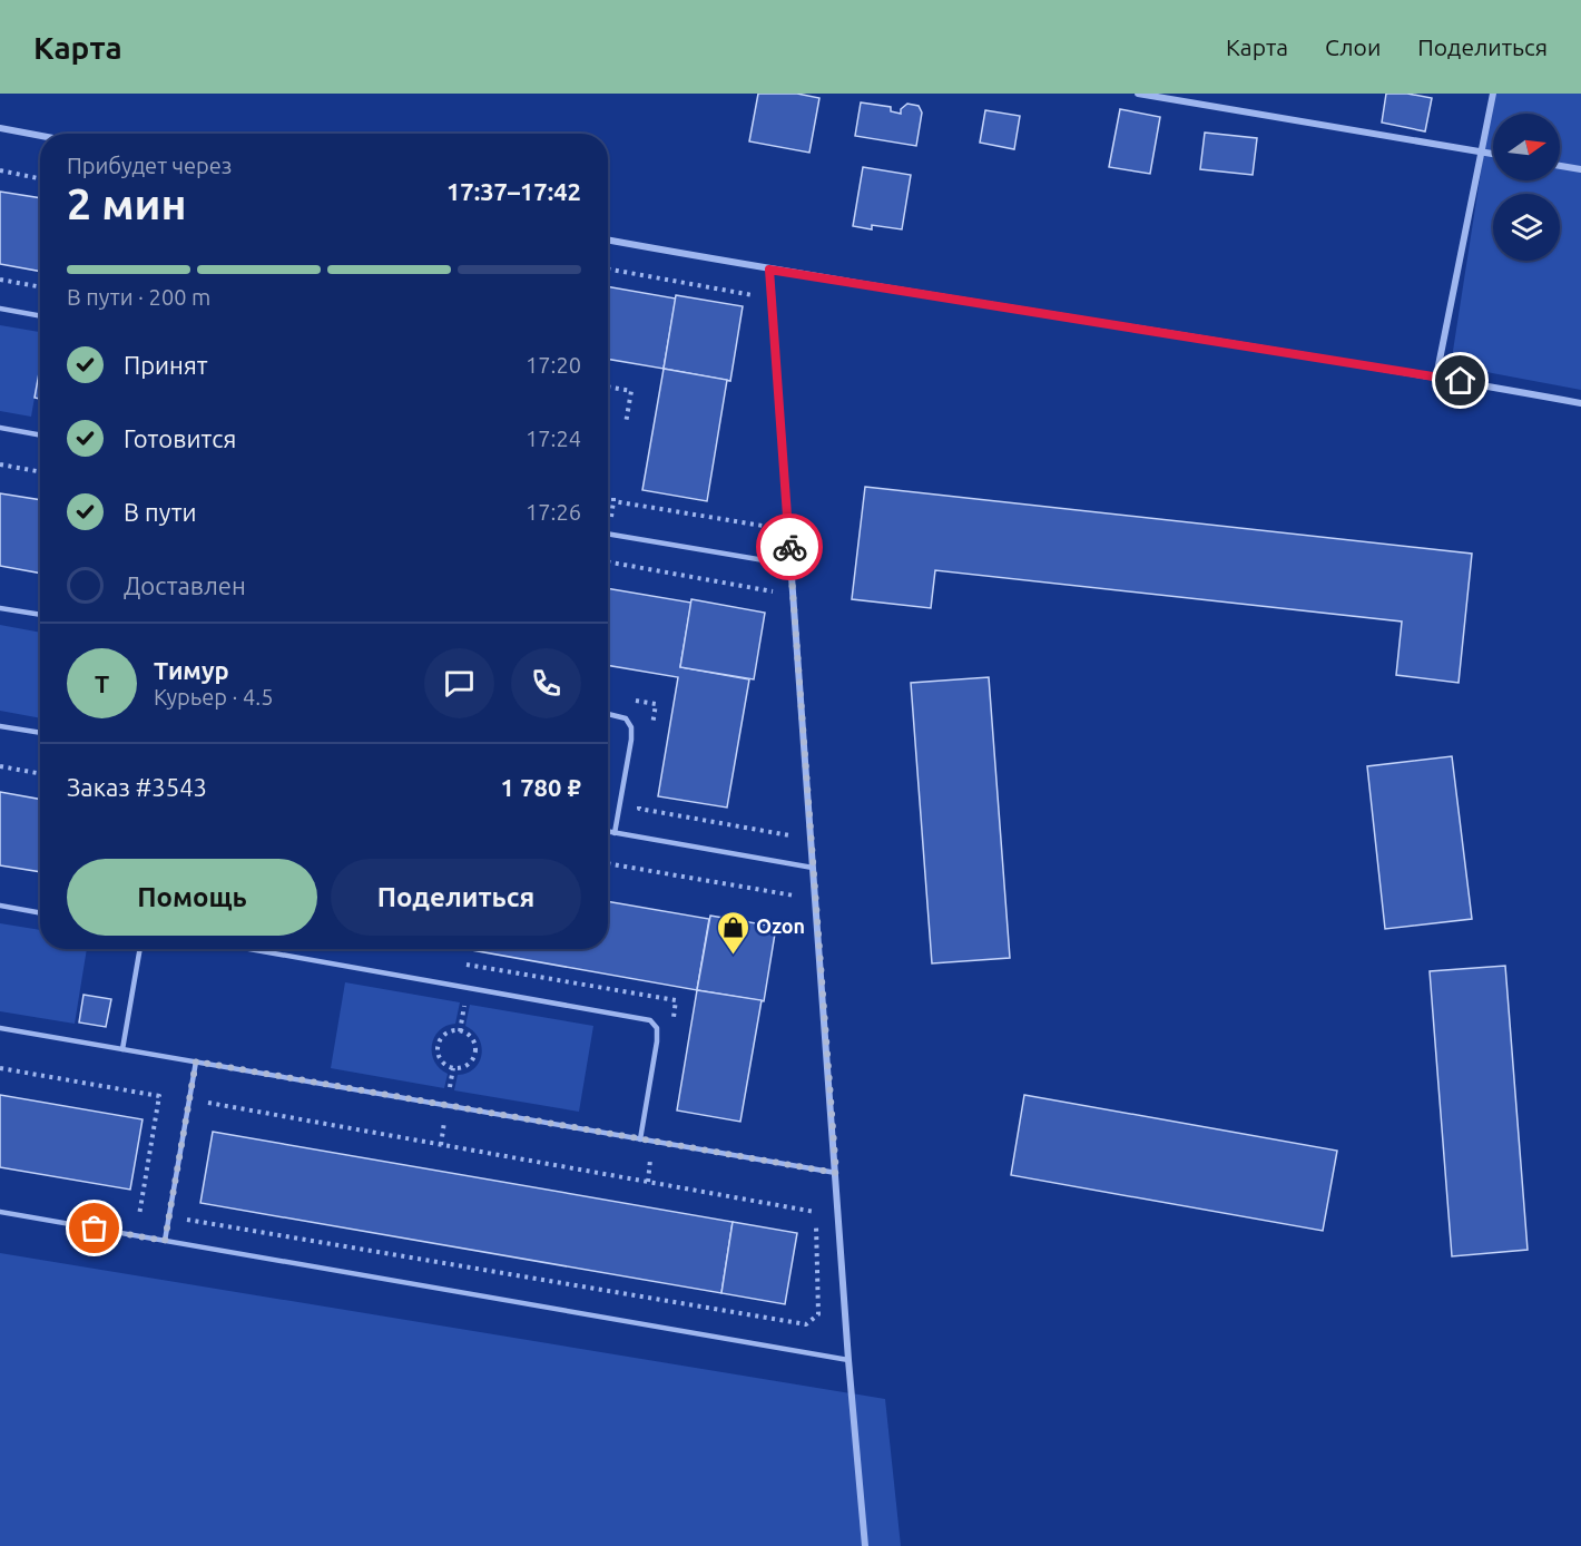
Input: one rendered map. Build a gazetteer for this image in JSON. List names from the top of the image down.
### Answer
{
  "places": {
    "shop": ["Ozon"]
  },
  "north": "right",
  "page": {
    "header": "Карта",
    "nav": ["Карта", "Слои", "Поделиться"],
    "heading": ["2 мин", "Прибудет через", "17:37–17:42"],
    "panel": [
      "Тимур",
      "Курьер · 4.5",
      "Заказ #3543",
      "1 780 ₽"
    ],
    "bar": "В пути · 200 m",
    "list": [
      ["Принят", "17:20"],
      ["Готовится", "17:24"],
      ["В пути", "17:26"],
      "Доставлен"
    ],
    "round": "Т",
    "buttons": ["Помощь", "Поделиться"]
  }
}
